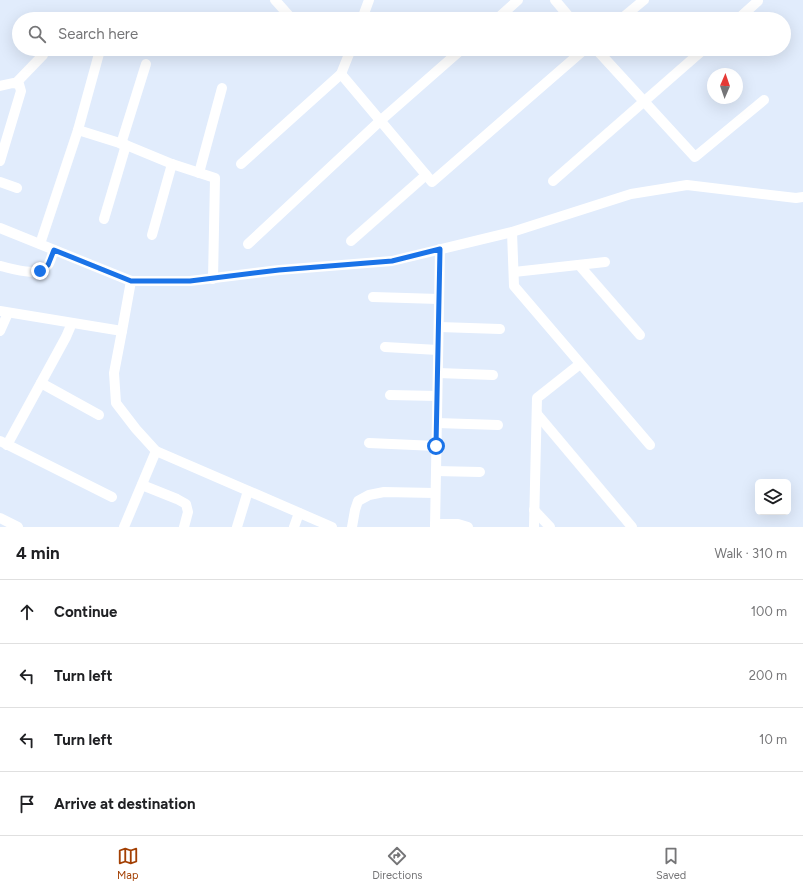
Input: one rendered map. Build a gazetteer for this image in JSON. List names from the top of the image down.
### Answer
{
  "north": "top",
  "page": {
    "search": "Search here",
    "heading": ["4 min", "Walk · 310 m"],
    "list": [
      ["Continue", "100 m"],
      ["Turn left", "200 m"],
      ["Turn left", "10 m"],
      "Arrive at destination"
    ],
    "nav": ["Map", "Directions", "Saved"]
  }
}
